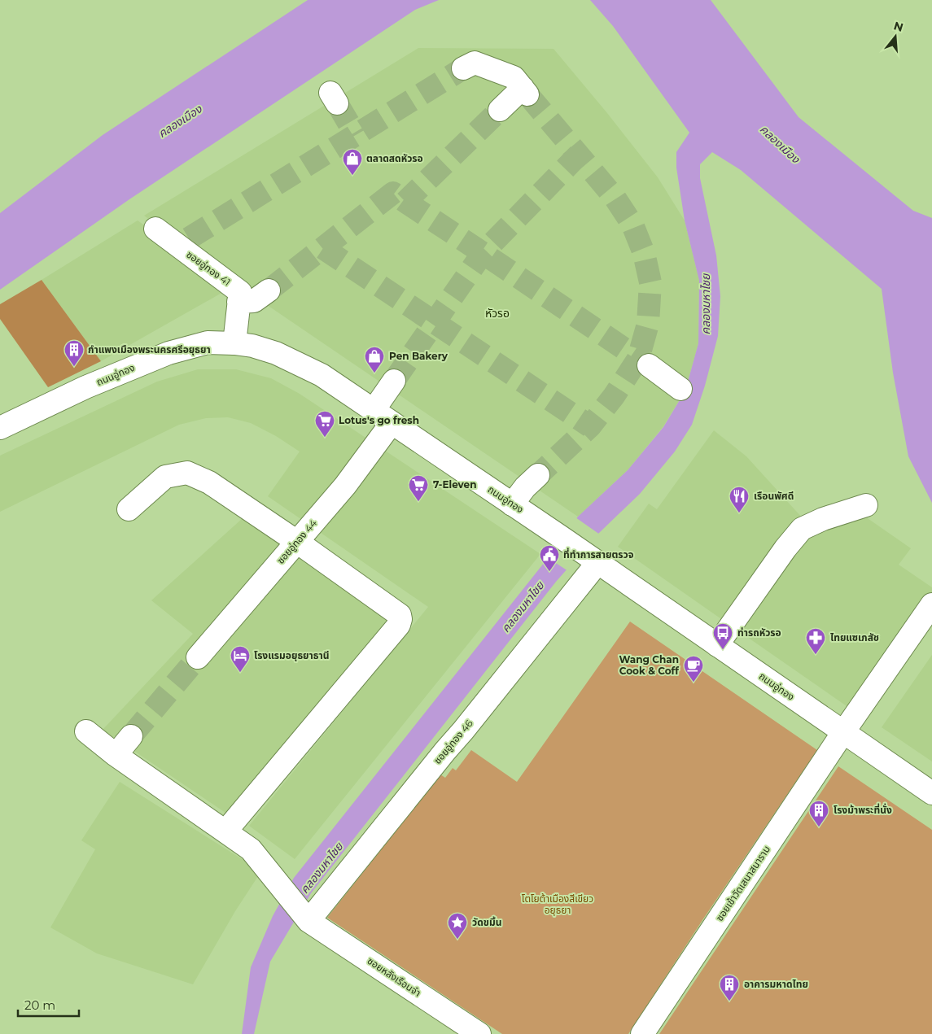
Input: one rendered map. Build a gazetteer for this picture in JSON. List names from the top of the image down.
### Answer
{
  "streets": {
    "street": [
      "ซอยอู่ทอง 41",
      "ถนนอู่ทอง",
      "ซอยอู่ทอง 44",
      "ซอยอู่ทอง 46",
      "ซอยเข้าวัดเสนาสนาราม",
      "ซอยหลังเรือนจำ"
    ]
  },
  "crossings": [
    ["ซอยอู่ทอง 41", "ถนนอู่ทอง"],
    ["ถนนอู่ทอง", "ซอยอู่ทอง 44"],
    ["ถนนอู่ทอง", "ซอยอู่ทอง 46"],
    ["ถนนอู่ทอง", "ซอยเข้าวัดเสนาสนาราม"],
    ["ซอยอู่ทอง 46", "ซอยหลังเรือนจำ"]
  ],
  "districts": ["หัวรอ"],
  "water": ["คลองเมือง", "คลองมหาไชย"],
  "parks": ["โตโยต้าเมืองสีเขียว อยุธยา"],
  "places": {
    "shop": ["ตลาดสดหัวรอ", "Pen Bakery"],
    "building": ["กำแพงเมืองพระนครศรีอยุธยา", "โรงม้าพระที่นั่ง", "อาคารมหาดไทย"],
    "supermarket": ["Lotus's go fresh", "7-Eleven"],
    "restaurant": ["เรือนพัศดี"],
    "public building": ["ที่ทำการสายตรวจ"],
    "bus stop": ["ท่ารถหัวรอ"],
    "pharmacy": ["ไทยแซเภสัช"],
    "hotel": ["โรงแรมอยุธยาธานี"],
    "cafe": ["Wang Chan Cook & Coff"],
    "place": ["วัดขมิ้น"]
  },
  "scale_bar": "20 m",
  "north": "top"
}
